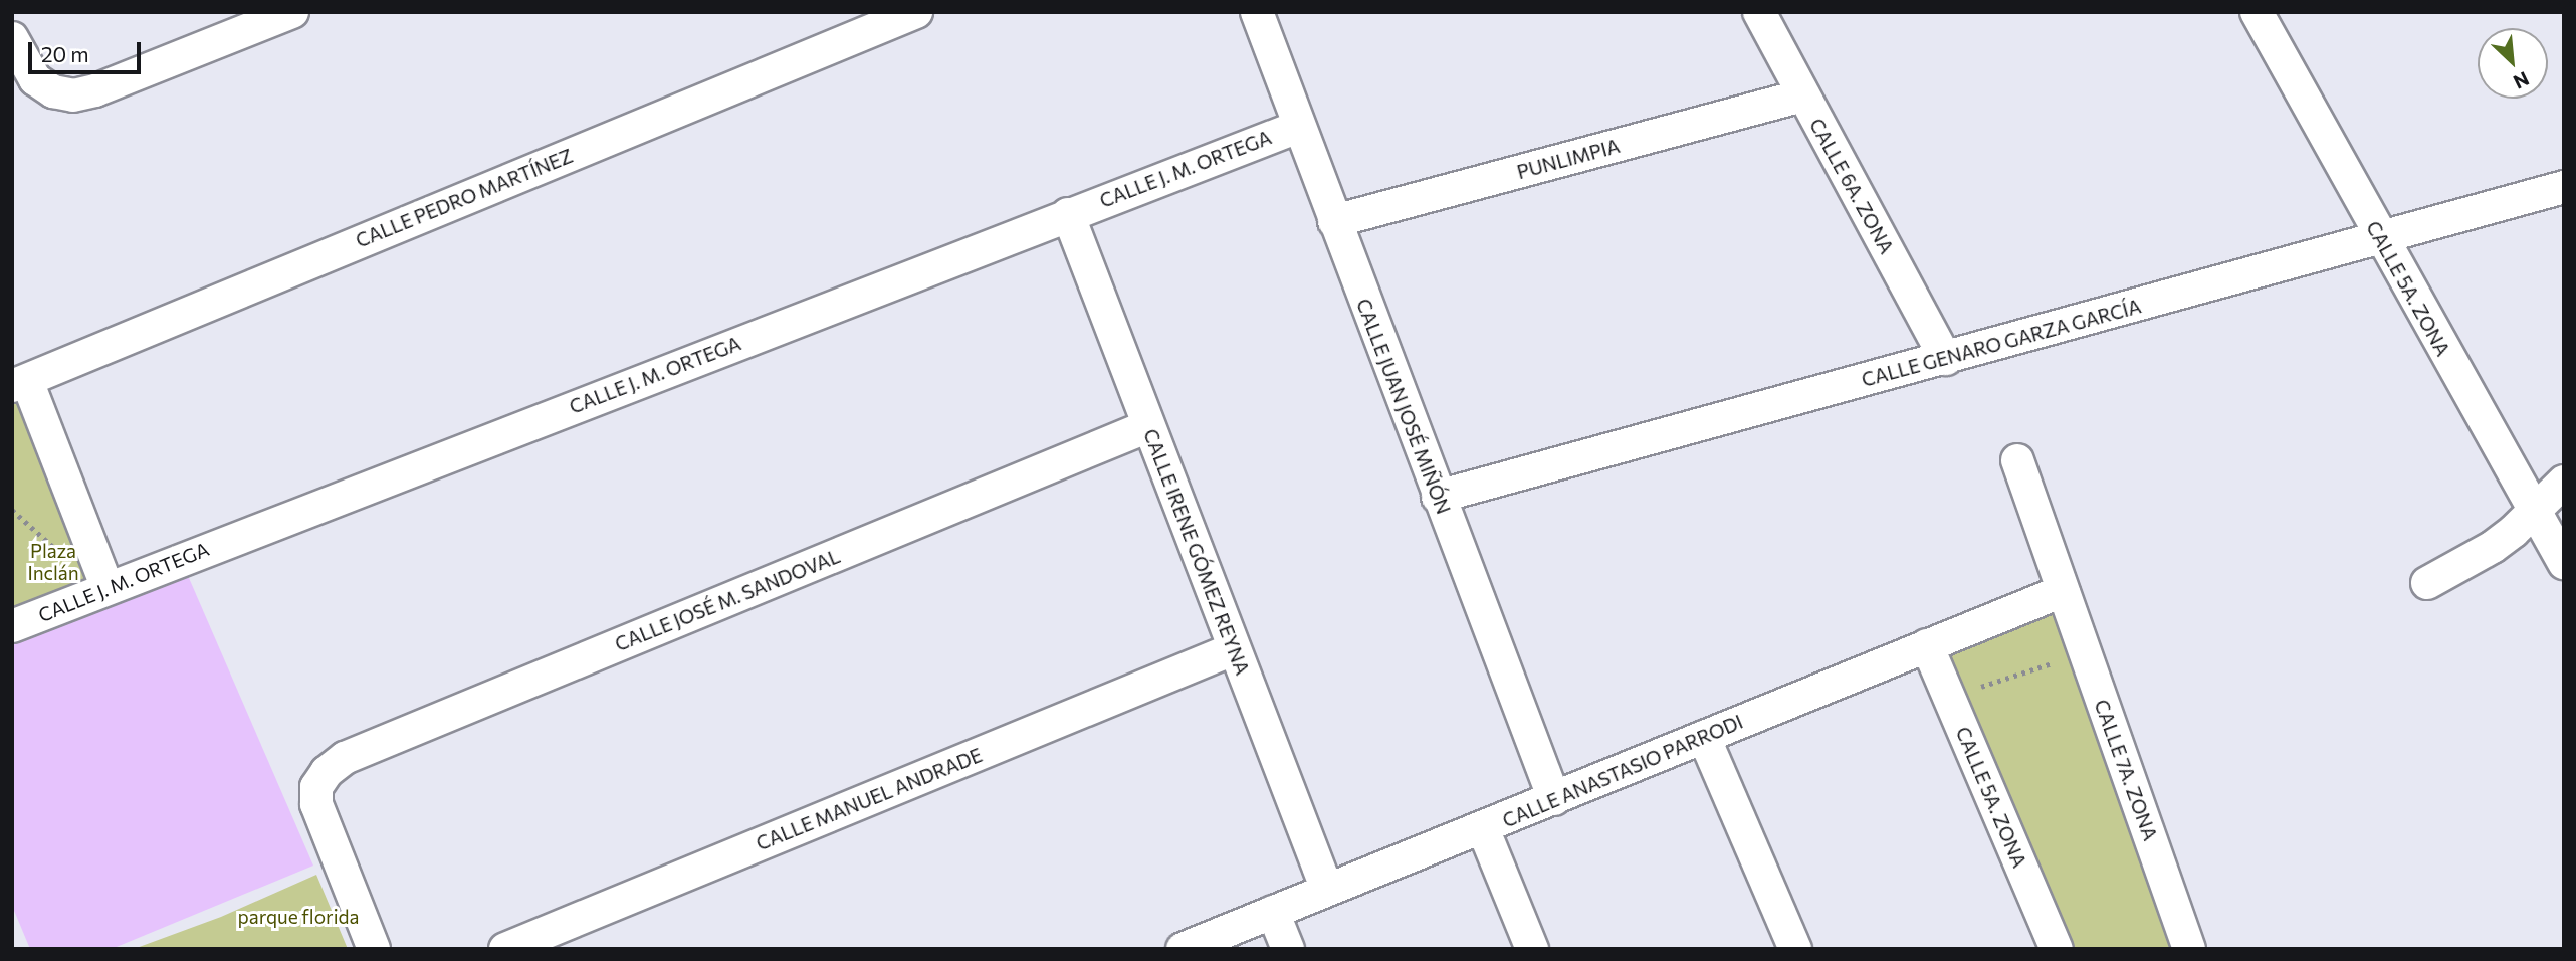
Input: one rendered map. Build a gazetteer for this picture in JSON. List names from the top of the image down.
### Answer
{
  "streets": {
    "street": [
      "PUNLIMPIA",
      "CALLE J. M. ORTEGA",
      "CALLE 6A. ZONA",
      "CALLE PEDRO MARTÍNEZ",
      "CALLE 5A. ZONA",
      "CALLE GENARO GARZA GARCÍA",
      "CALLE JUAN JOSÉ MIÑÓN",
      "CALLE IRENE GÓMEZ REYNA",
      "CALLE JOSÉ M. SANDOVAL",
      "CALLE 7A. ZONA",
      "CALLE ANASTASIO PARRODI",
      "CALLE MANUEL ANDRADE"
    ]
  },
  "crossings": [
    ["PUNLIMPIA", "CALLE 6A. ZONA"],
    ["PUNLIMPIA", "CALLE JUAN JOSÉ MIÑÓN"],
    ["CALLE J. M. ORTEGA", "CALLE JUAN JOSÉ MIÑÓN"],
    ["CALLE J. M. ORTEGA", "CALLE IRENE GÓMEZ REYNA"],
    ["CALLE 6A. ZONA", "CALLE GENARO GARZA GARCÍA"],
    ["CALLE 5A. ZONA", "CALLE GENARO GARZA GARCÍA"],
    ["CALLE 5A. ZONA", "CALLE ANASTASIO PARRODI"],
    ["CALLE GENARO GARZA GARCÍA", "CALLE JUAN JOSÉ MIÑÓN"],
    ["CALLE JUAN JOSÉ MIÑÓN", "CALLE ANASTASIO PARRODI"],
    ["CALLE IRENE GÓMEZ REYNA", "CALLE JOSÉ M. SANDOVAL"],
    ["CALLE IRENE GÓMEZ REYNA", "CALLE ANASTASIO PARRODI"],
    ["CALLE IRENE GÓMEZ REYNA", "CALLE MANUEL ANDRADE"],
    ["CALLE 7A. ZONA", "CALLE ANASTASIO PARRODI"]
  ],
  "parks": ["Plaza Inclán", "parque florida"],
  "scale_bar": "20 m",
  "north": "bottom right"
}
